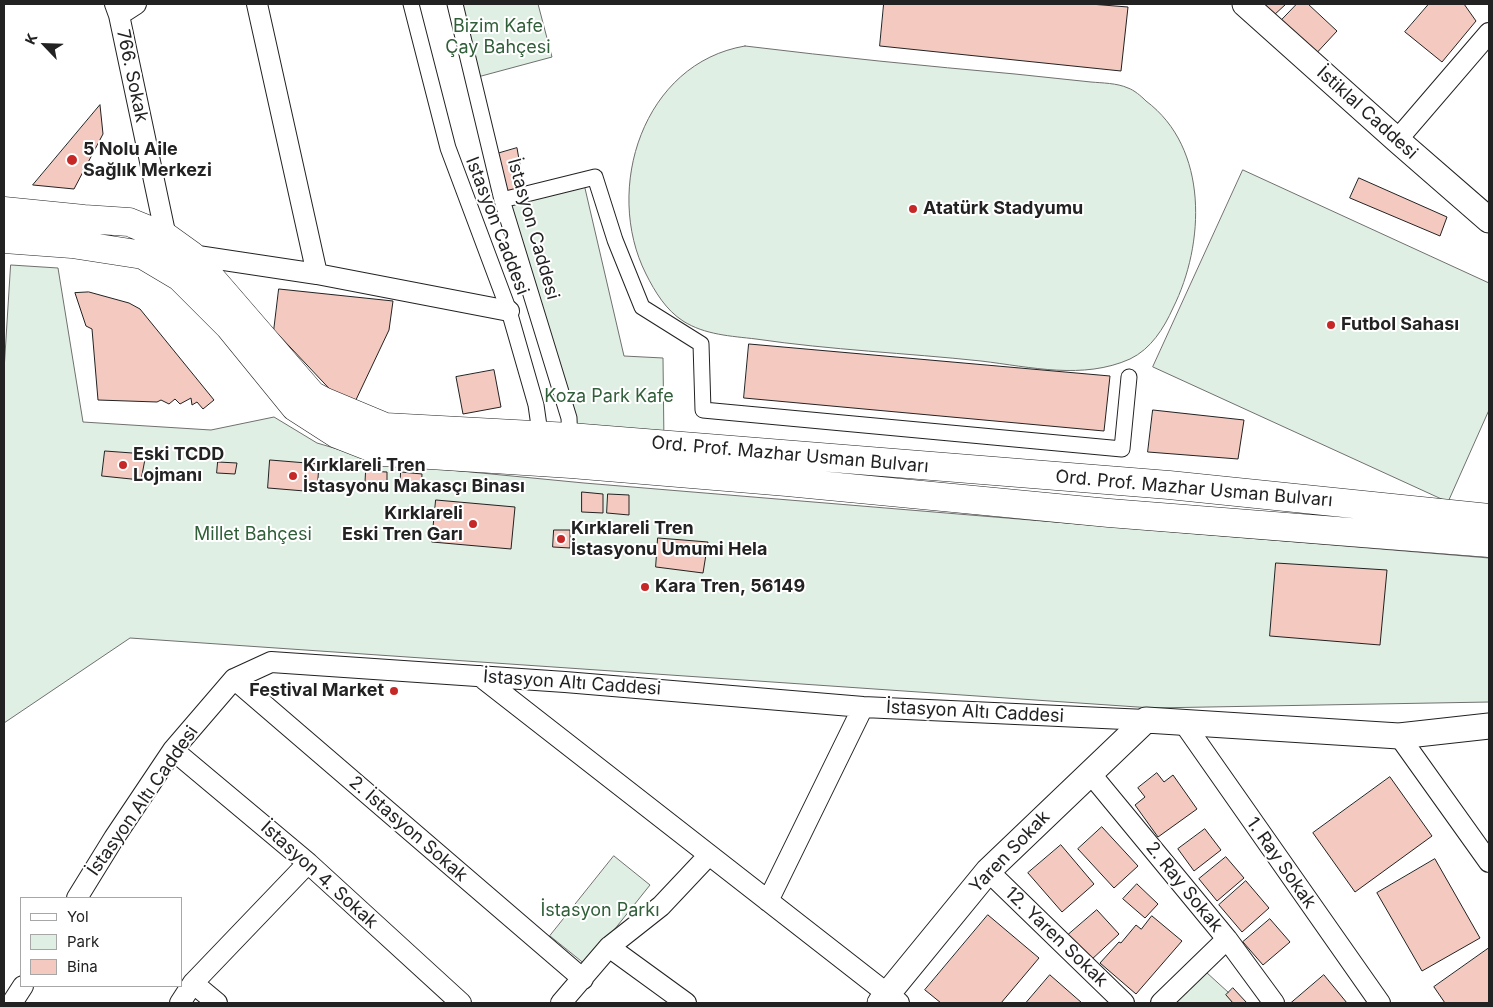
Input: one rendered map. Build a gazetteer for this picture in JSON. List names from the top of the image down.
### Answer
{
  "streets": {
    "main road": ["Ord. Prof. Mazhar Usman Bulvarı"],
    "street": [
      "766. Sokak",
      "İstiklal Caddesi",
      "Istasyon Caddesi",
      "İstasyon Caddesi",
      "İstasyon Altı Caddesi",
      "2. İstasyon Sokak",
      "Yaren Sokak",
      "1. Ray Sokak",
      "İstasyon 4. Sokak",
      "2. Ray Sokak",
      "12. Yaren Sokak"
    ]
  },
  "crossings": [
    ["766. Sokak", "Ord. Prof. Mazhar Usman Bulvarı"],
    ["Istasyon Caddesi", "Ord. Prof. Mazhar Usman Bulvarı"],
    ["İstasyon Caddesi", "Ord. Prof. Mazhar Usman Bulvarı"],
    ["İstasyon Altı Caddesi", "2. İstasyon Sokak"],
    ["İstasyon Altı Caddesi", "Yaren Sokak"],
    ["İstasyon Altı Caddesi", "1. Ray Sokak"],
    ["İstasyon Altı Caddesi", "İstasyon 4. Sokak"],
    ["Yaren Sokak", "2. Ray Sokak"],
    ["Yaren Sokak", "12. Yaren Sokak"]
  ],
  "parks": [
    "Bizim Kafe Çay Bahçesi",
    "Koza Park Kafe",
    "Millet Bahçesi",
    "İstasyon Parkı"
  ],
  "places": [
    "5 Nolu Aile Sağlık Merkezi",
    "Atatürk Stadyumu",
    "Futbol Sahası",
    "Eski TCDD Lojmanı",
    "Kırklareli Tren İstasyonu Makasçı Binası",
    "Kırklareli Eski Tren Garı",
    "Kırklareli Tren İstasyonu Umumi Hela",
    "Kara Tren, 56149",
    "Festival Market"
  ],
  "legend": ["Yol", "Park", "Bina"],
  "north": "top left"
}
